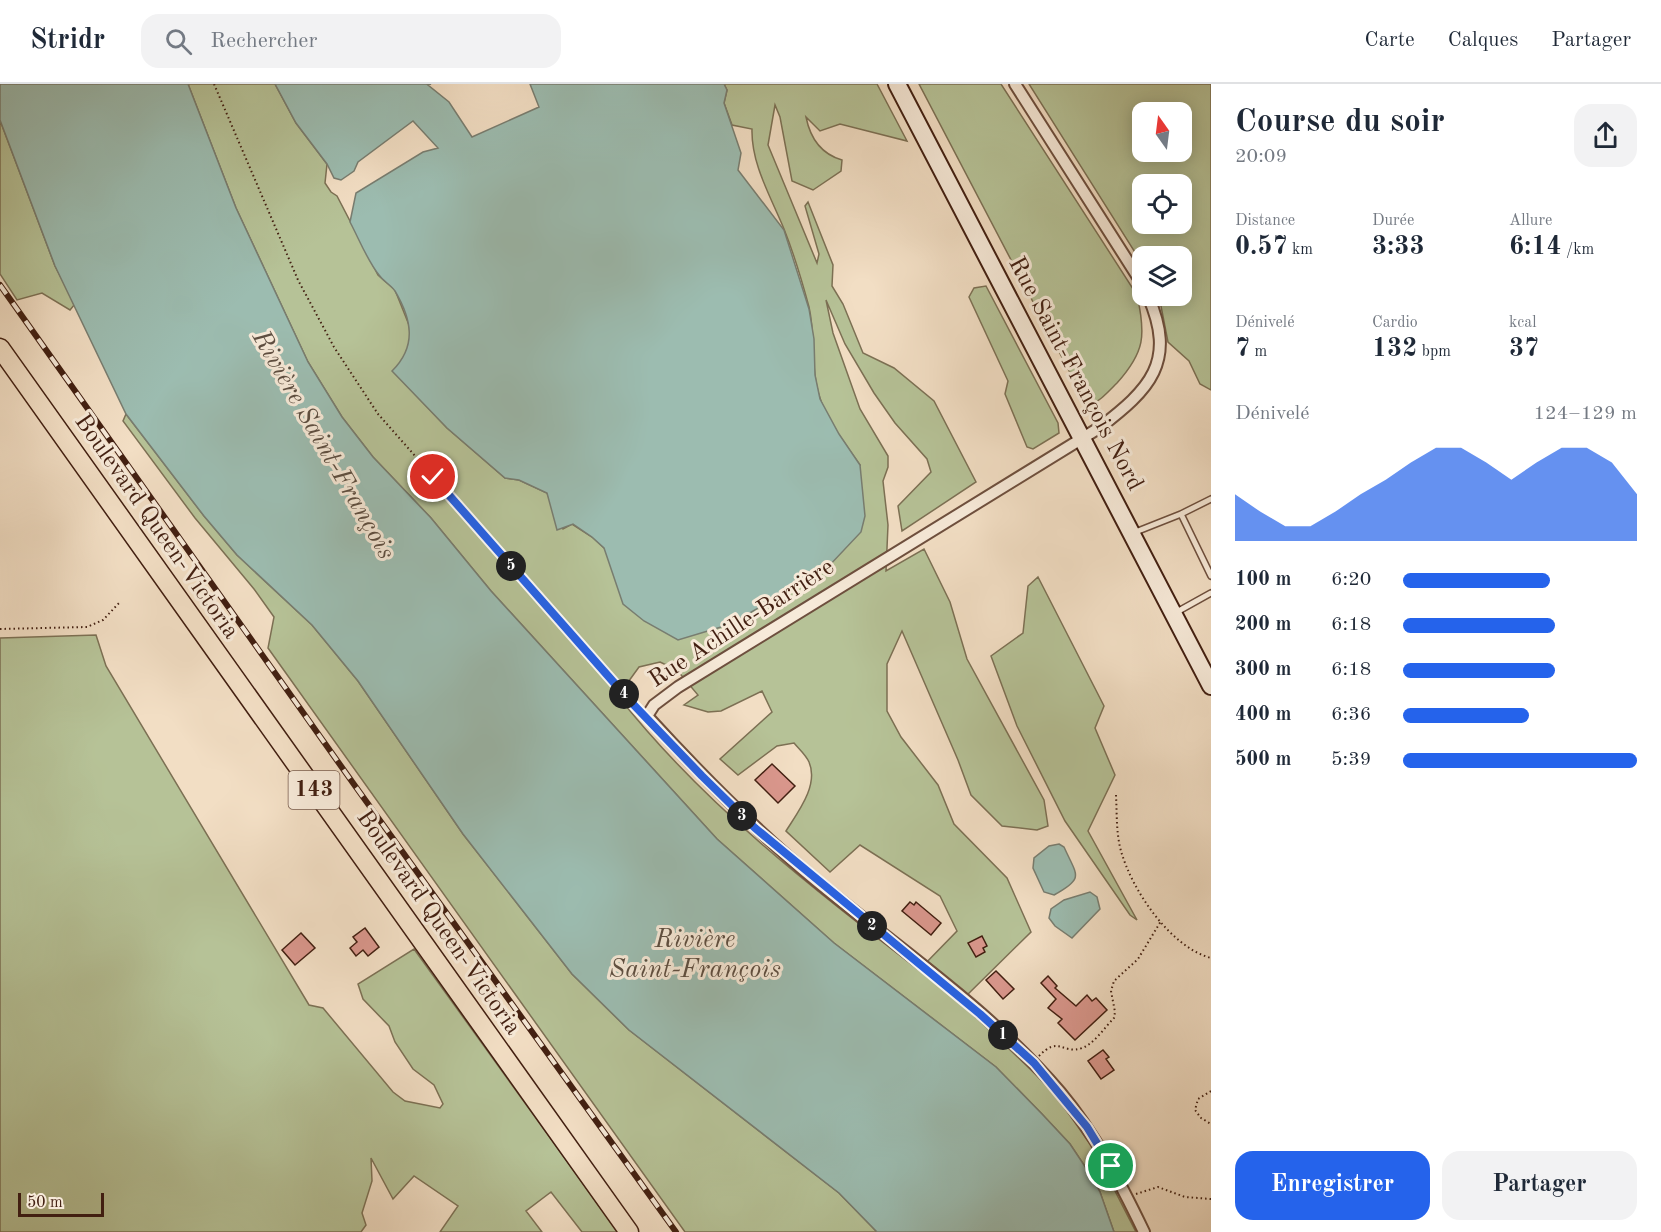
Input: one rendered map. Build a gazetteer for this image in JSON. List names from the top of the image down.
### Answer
{
  "streets": {
    "main road": ["Boulevard Queen-Victoria", "143"],
    "street": ["Rue Saint-François Nord", "Rue Achille-Barrière"]
  },
  "crossings": [
    ["Rue Saint-François Nord", "Rue Achille-Barrière"]
  ],
  "water": ["Rivière Saint-François"],
  "scale_bar": "50 m",
  "north": "top",
  "page": {
    "header": "Stridr",
    "search": "Rechercher",
    "nav": ["Carte", "Calques", "Partager"],
    "heading": ["Course du soir", "20:09"],
    "stats": [
      ["Distance", "0.57 km"],
      ["Durée", "3:33"],
      ["Allure", "6:14 /km"],
      ["Dénivelé", "7 m"],
      ["Cardio", "132 bpm"],
      ["kcal", "37"]
    ],
    "chart": ["Dénivelé", "124–129 m"],
    "pins": [
      "5",
      "4",
      "3",
      "2",
      "1"
    ],
    "list": [
      {
        "name": "100 m",
        "note": "6:20"
      },
      {
        "name": "200 m",
        "note": "6:18"
      },
      {
        "name": "300 m",
        "note": "6:18"
      },
      {
        "name": "400 m",
        "note": "6:36"
      },
      {
        "name": "500 m",
        "note": "5:39"
      }
    ],
    "buttons": ["Enregistrer", "Partager"],
    "scale": "50 m"
  }
}
